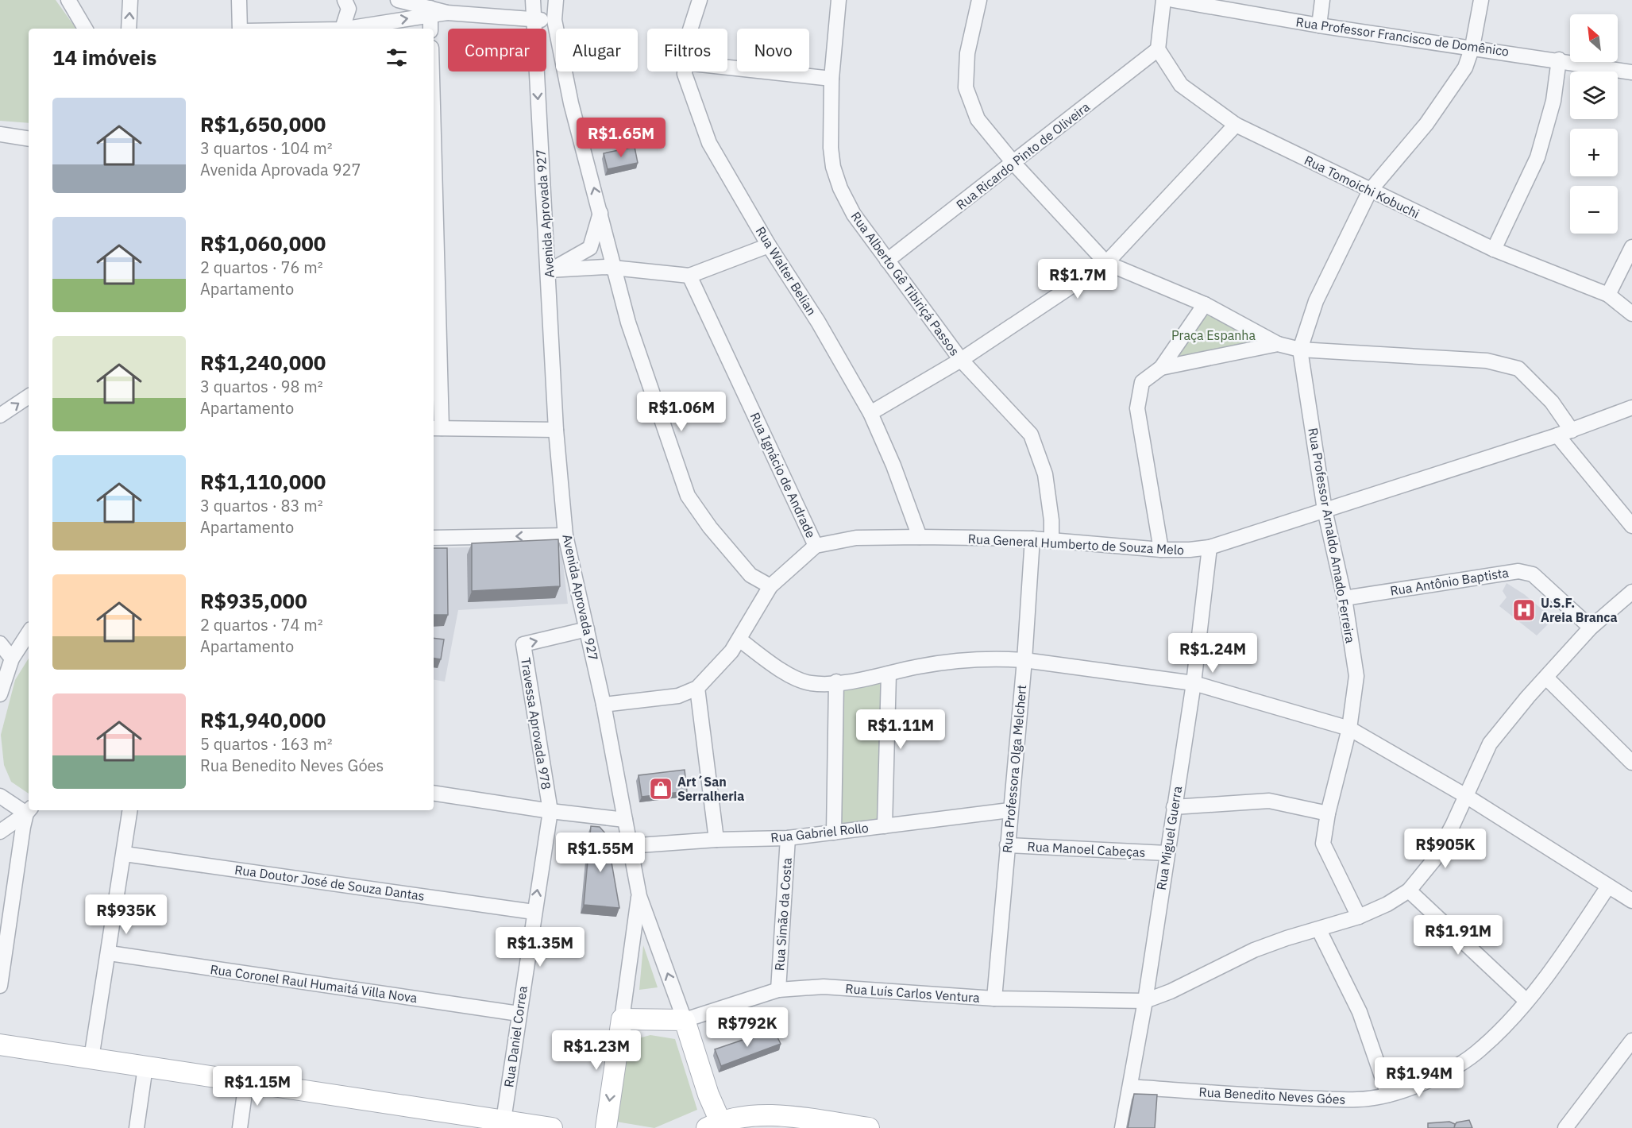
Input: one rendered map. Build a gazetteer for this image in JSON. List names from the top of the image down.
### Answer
{
  "streets": {
    "street": [
      "Rua Professor Francisco de Domênico",
      "Rua Ricardo Pinto de Oliveira",
      "Rua Tomoichi Kobuchi",
      "Avenida Aprovada 927",
      "Rua Walter Belian",
      "Rua Alberto Gê Tibiriçá Passos",
      "Rua Ignácio de Andrade",
      "Rua Professor Arnaldo Amado Ferreira",
      "Rua General Humberto de Souza Melo",
      "Rua Antônio Baptista",
      "Travessa Aprovada 978",
      "Rua Professora Olga Melchert",
      "Rua Gabriel Rollo",
      "Rua Miguel Guerra",
      "Rua Manoel Cabeças",
      "Rua Doutor José de Souza Dantas",
      "Rua Simão da Costa",
      "Rua Coronel Raul Humaitá Villa Nova",
      "Rua Luís Carlos Ventura",
      "Rua Daniel Correa",
      "Rua Benedito Neves Góes"
    ]
  },
  "crossings": [
    ["Rua Professor Francisco de Domênico", "Rua Professor Arnaldo Amado Ferreira"],
    ["Rua Ricardo Pinto de Oliveira", "Rua Tomoichi Kobuchi"],
    ["Rua Ricardo Pinto de Oliveira", "Rua Alberto Gê Tibiriçá Passos"],
    ["Rua Tomoichi Kobuchi", "Rua Professor Arnaldo Amado Ferreira"],
    ["Avenida Aprovada 927", "Travessa Aprovada 978"],
    ["Avenida Aprovada 927", "Rua Gabriel Rollo"],
    ["Avenida Aprovada 927", "Rua Luís Carlos Ventura"],
    ["Rua Walter Belian", "Rua General Humberto de Souza Melo"],
    ["Rua Alberto Gê Tibiriçá Passos", "Rua General Humberto de Souza Melo"],
    ["Rua Ignácio de Andrade", "Rua General Humberto de Souza Melo"],
    ["Rua Professor Arnaldo Amado Ferreira", "Rua General Humberto de Souza Melo"],
    ["Rua Professor Arnaldo Amado Ferreira", "Rua Antônio Baptista"],
    ["Rua General Humberto de Souza Melo", "Rua Professora Olga Melchert"],
    ["Rua General Humberto de Souza Melo", "Rua Miguel Guerra"],
    ["Travessa Aprovada 978", "Rua Daniel Correa"],
    ["Rua Professora Olga Melchert", "Rua Gabriel Rollo"],
    ["Rua Professora Olga Melchert", "Rua Manoel Cabeças"],
    ["Rua Professora Olga Melchert", "Rua Luís Carlos Ventura"],
    ["Rua Gabriel Rollo", "Rua Simão da Costa"],
    ["Rua Miguel Guerra", "Rua Manoel Cabeças"],
    ["Rua Miguel Guerra", "Rua Luís Carlos Ventura"],
    ["Rua Miguel Guerra", "Rua Benedito Neves Góes"],
    ["Rua Doutor José de Souza Dantas", "Rua Daniel Correa"],
    ["Rua Simão da Costa", "Rua Luís Carlos Ventura"],
    ["Rua Coronel Raul Humaitá Villa Nova", "Rua Daniel Correa"]
  ],
  "parks": ["Praça Espanha"],
  "places": {
    "hospital": ["U.S.F. Areia Branca"],
    "shop": ["Art´San Serralheria"]
  },
  "north": "top left",
  "page": {
    "map_buttons": ["+", "−"],
    "chip": [
      "Comprar",
      "Alugar",
      "Filtros",
      "Novo"
    ],
    "heading": "14 imóveis",
    "list": [
      {
        "name": "R$1,650,000",
        "note": "3 quartos · 104 m² · Avenida Aprovada 927"
      },
      {
        "name": "R$1,060,000",
        "note": "2 quartos · 76 m² · Apartamento"
      },
      {
        "name": "R$1,240,000",
        "note": "3 quartos · 98 m² · Apartamento"
      },
      {
        "name": "R$1,110,000",
        "note": "3 quartos · 83 m² · Apartamento"
      },
      {
        "name": "R$935,000",
        "note": "2 quartos · 74 m² · Apartamento"
      },
      {
        "name": "R$1,940,000",
        "note": "5 quartos · 163 m² · Rua Benedito Neves Góes"
      }
    ],
    "price": [
      "R$1.65M",
      "R$1.7M",
      "R$1.06M",
      "R$1.24M",
      "R$1.11M",
      "R$905K",
      "R$1.55M",
      "R$935K",
      "R$1.91M",
      "R$1.35M",
      "R$792K",
      "R$1.23M",
      "R$1.94M",
      "R$1.15M"
    ]
  }
}
